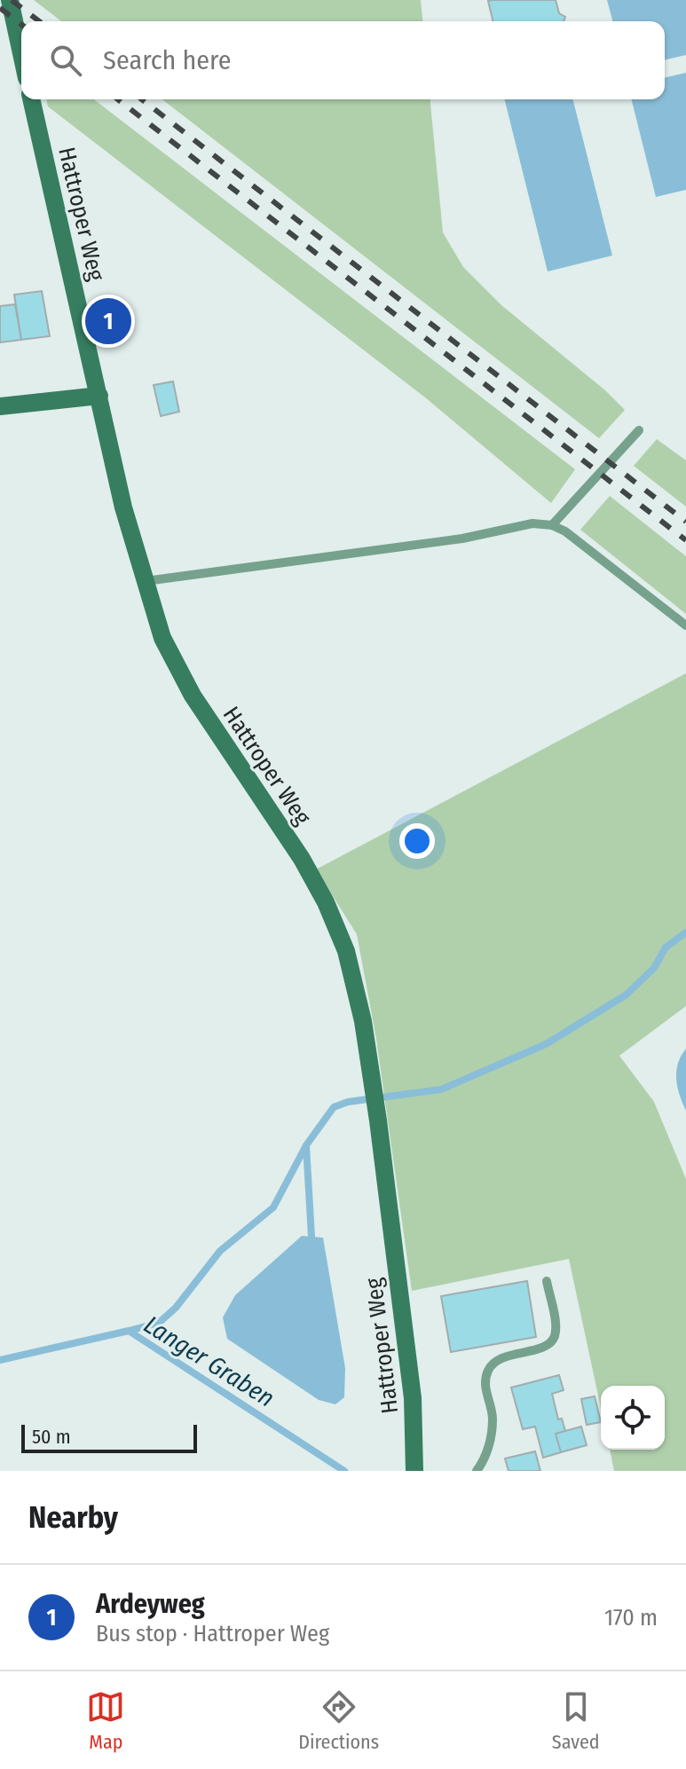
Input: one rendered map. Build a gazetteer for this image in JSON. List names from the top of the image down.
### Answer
{
  "streets": {
    "main road": ["Hattroper Weg"]
  },
  "water": ["Langer Graben"],
  "scale_bar": "50 m",
  "page": {
    "search": "Search here",
    "pins": "1",
    "scale": "50 m",
    "heading": "Nearby",
    "list": [
      {
        "mark": "1",
        "name": "Ardeyweg",
        "note": "Bus stop · Hattroper Weg",
        "value": "170 m"
      }
    ],
    "nav": ["Map", "Directions", "Saved"]
  }
}
